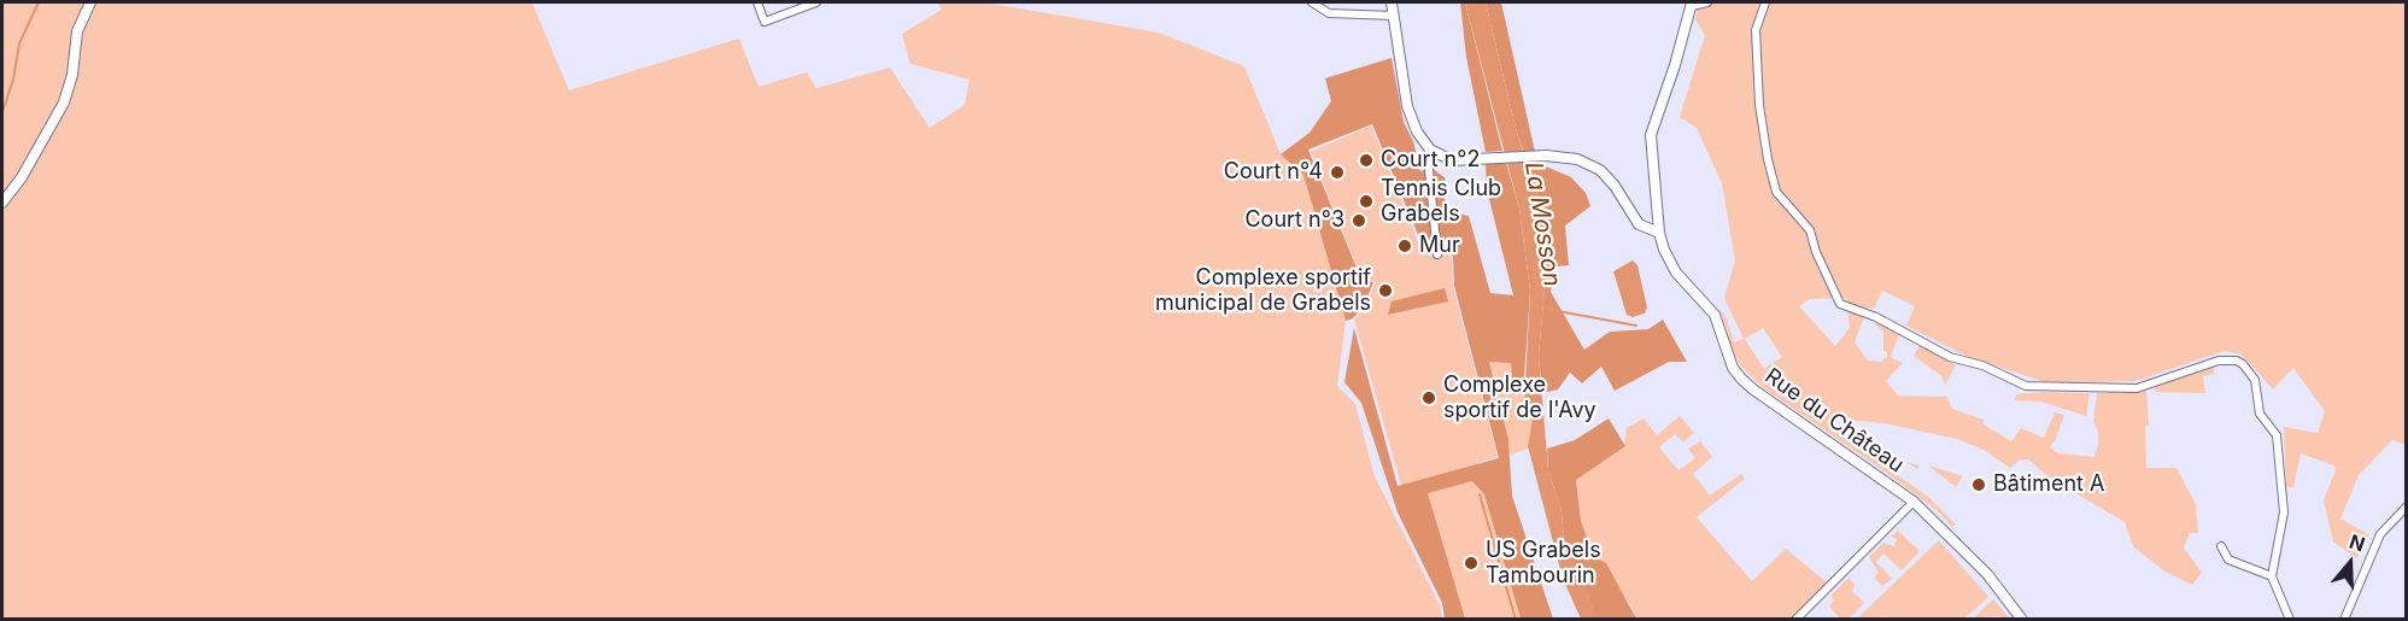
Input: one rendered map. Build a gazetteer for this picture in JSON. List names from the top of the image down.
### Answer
{
  "streets": {
    "street": ["Rue du Château"]
  },
  "water": ["La Mosson"],
  "places": [
    "Court n°2",
    "Court n°4",
    "Tennis Club Grabels",
    "Court n°3",
    "Mur",
    "Complexe sportif municipal de Grabels",
    "Complexe sportif de l'Avy",
    "Bâtiment A",
    "US Grabels Tambourin"
  ],
  "north": "top"
}
